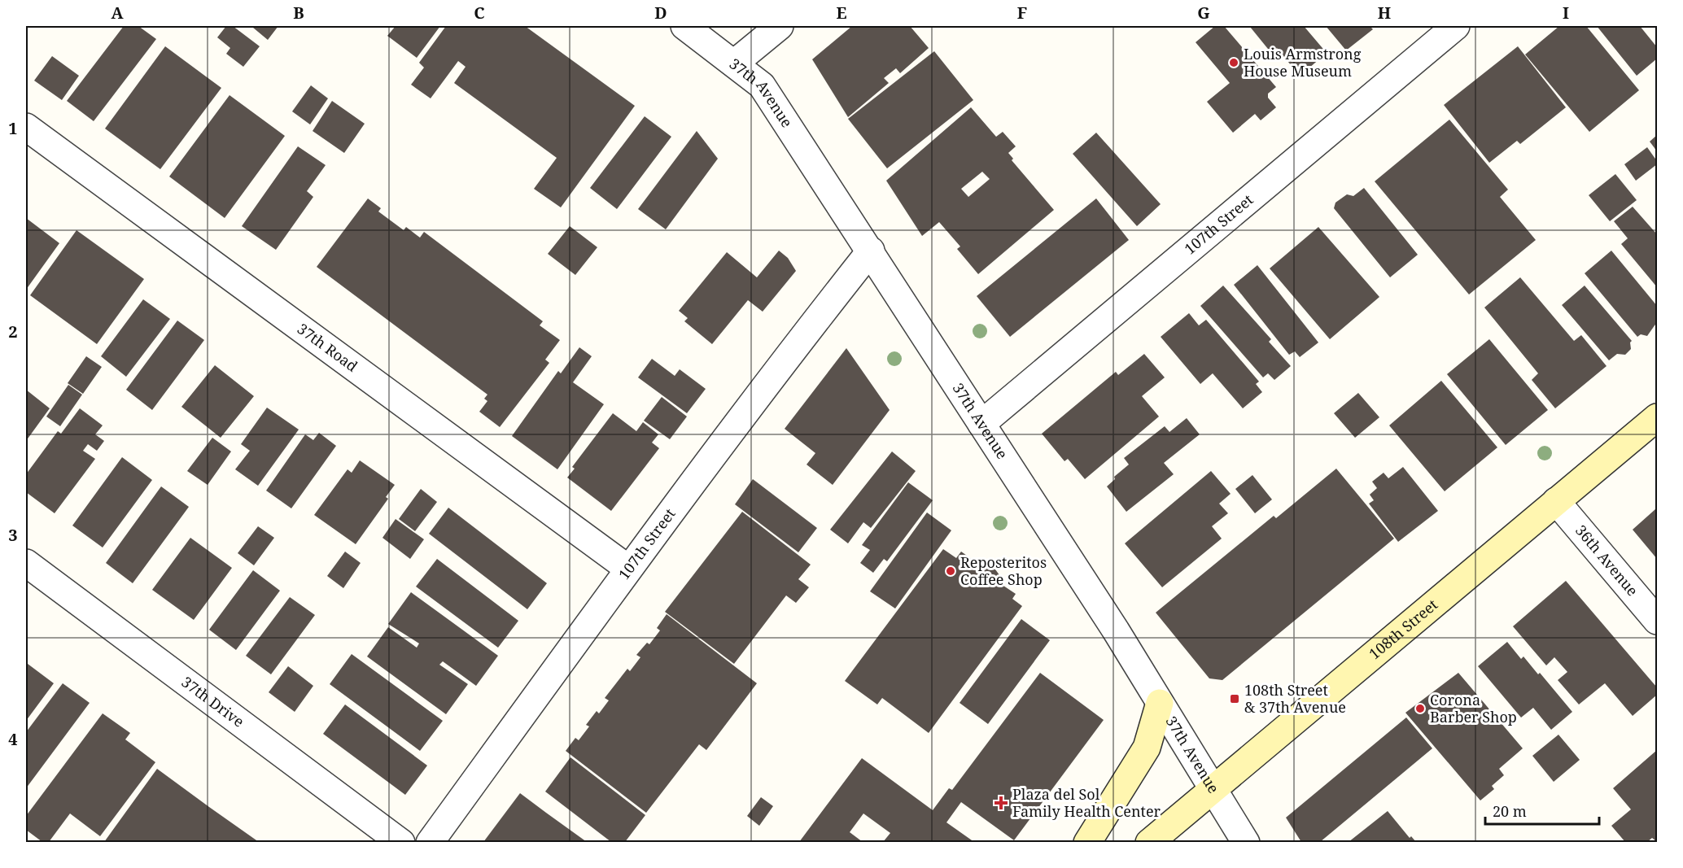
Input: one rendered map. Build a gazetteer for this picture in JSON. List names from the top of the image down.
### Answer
{
  "streets": {
    "main road": ["108th Street"],
    "street": [
      "37th Avenue",
      "107th Street",
      "37th Road",
      "36th Avenue",
      "37th Drive"
    ]
  },
  "crossings": [
    ["37th Avenue", "107th Street"],
    ["37th Avenue", "108th Street"],
    ["107th Street", "37th Road"],
    ["36th Avenue", "108th Street"]
  ],
  "places": {
    "other": ["Louis Armstrong House Museum", "Reposteritos Coffee Shop", "Corona Barber Shop"],
    "transit": ["108th Street & 37th Avenue"],
    "health": ["Plaza del Sol Family Health Center"]
  },
  "scale_bar": "20 m",
  "grid": {
    "columns": [
      "A",
      "B",
      "C",
      "D",
      "E",
      "F",
      "G",
      "H",
      "I"
    ],
    "rows": [
      "1",
      "2",
      "3",
      "4"
    ]
  }
}
